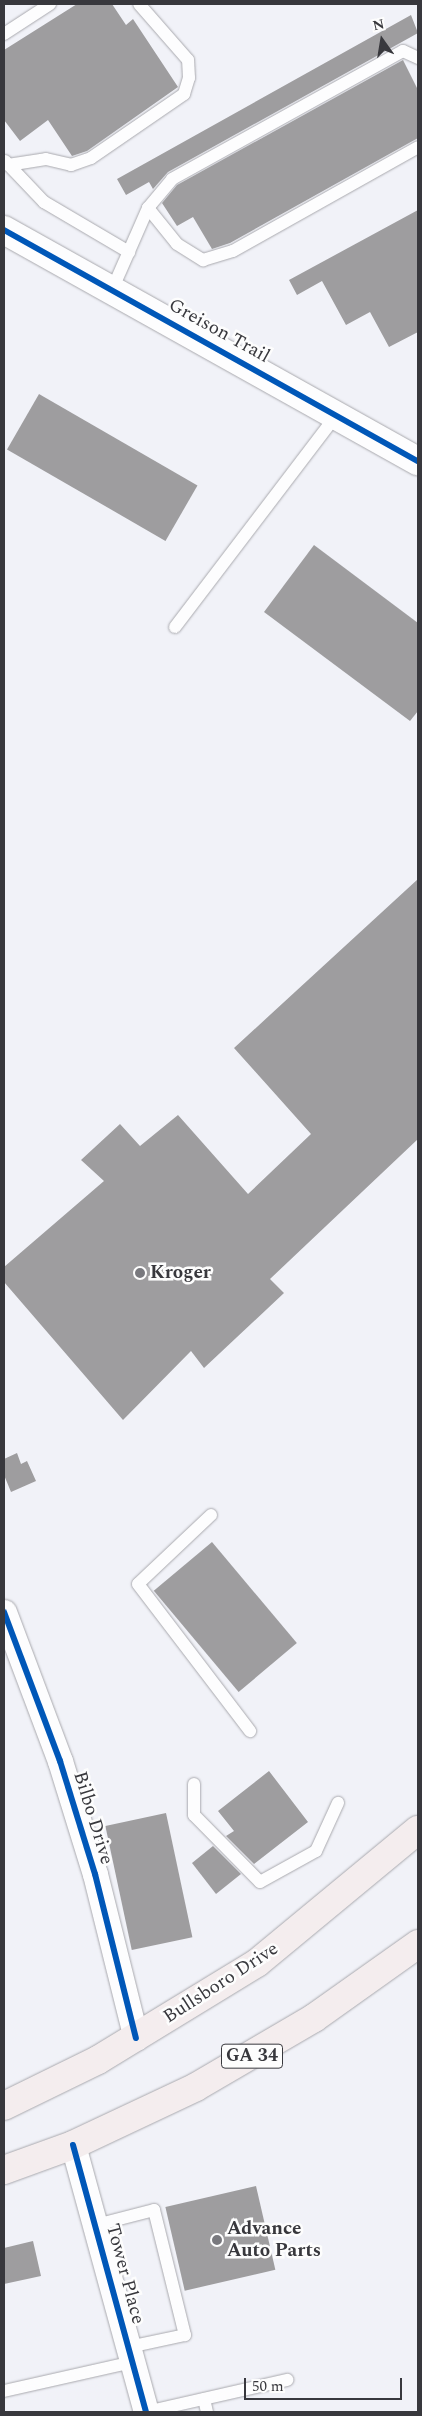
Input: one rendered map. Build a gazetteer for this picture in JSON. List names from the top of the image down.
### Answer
{
  "streets": {
    "main road": ["Bullsboro Drive", "GA 34"],
    "street": ["Greison Trail", "Bilbo Drive", "Tower Place"]
  },
  "crossings": [
    ["Bilbo Drive", "Bullsboro Drive"],
    ["GA 34", "Tower Place"]
  ],
  "places": ["Kroger", "Advance Auto Parts"],
  "scale_bar": "50 m",
  "north": "top"
}
